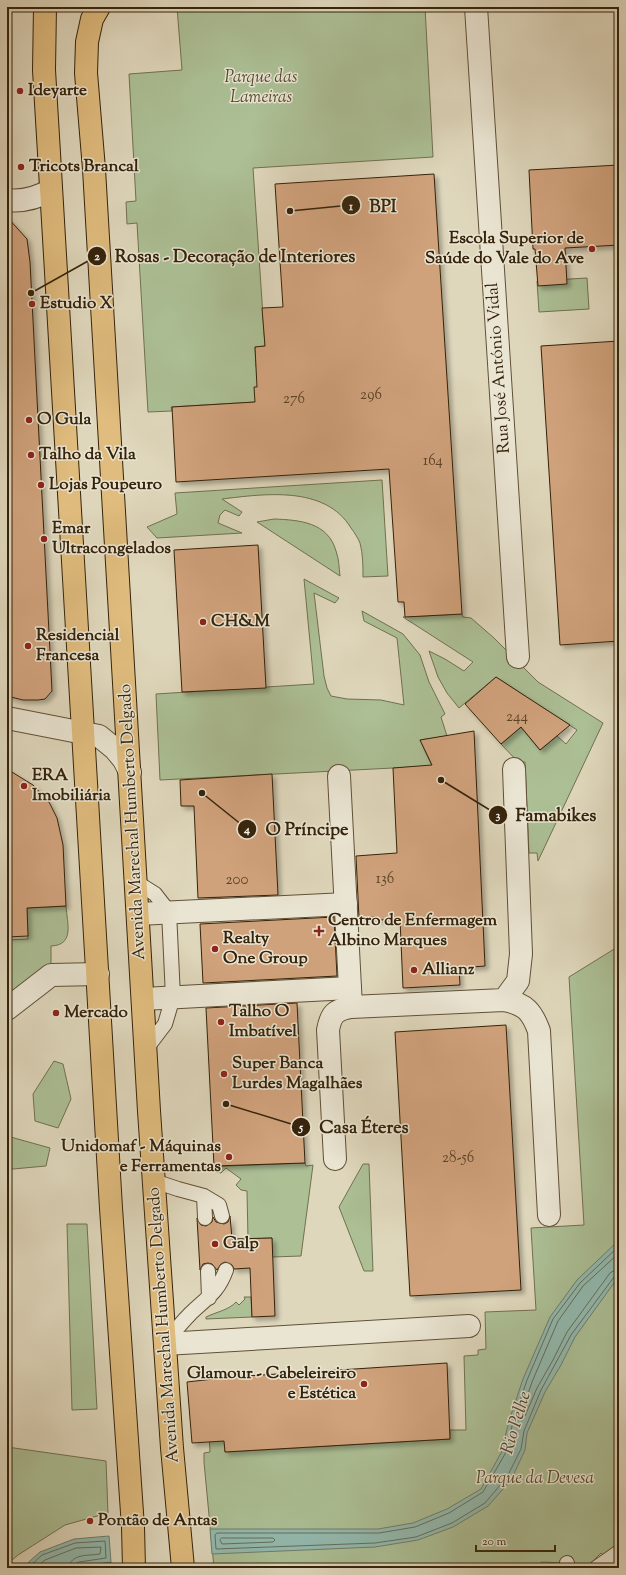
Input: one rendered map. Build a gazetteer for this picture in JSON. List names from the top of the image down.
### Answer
{
  "streets": {
    "main road": ["Avenida Marechal Humberto Delgado"],
    "street": ["Rua José António Vidal"]
  },
  "water": ["Rio Pelhe"],
  "parks": ["Parque das Lameiras", "Parque da Devesa"],
  "places": {
    "other": [
      "Ideyarte",
      "Tricots Brancal",
      "BPI",
      "Escola Superior de Saúde do Vale do Ave",
      "Rosas - Decoração de Interiores",
      "Estudio X",
      "O Gula",
      "Talho da Vila",
      "Lojas Poupeuro",
      "Emar Ultracongelados",
      "CH&M",
      "Residencial Francesa",
      "Famabikes",
      "ERA Imobiliária",
      "O Príncipe",
      "Realty One Group",
      "Allianz",
      "Mercado",
      "Talho O Imbatível",
      "Super Banca Lurdes Magalhães",
      "Casa Éteres",
      "Unidomaf - Máquinas e Ferramentas",
      "Galp",
      "Glamour - Cabeleireiro e Estética",
      "Pontão de Antas"
    ],
    "health": ["Centro de Enfermagem Albino Marques"]
  },
  "house_numbers": [
    "296",
    "276",
    "164",
    "244",
    "136",
    "200",
    "28-56"
  ],
  "scale_bar": "20 m"
}
